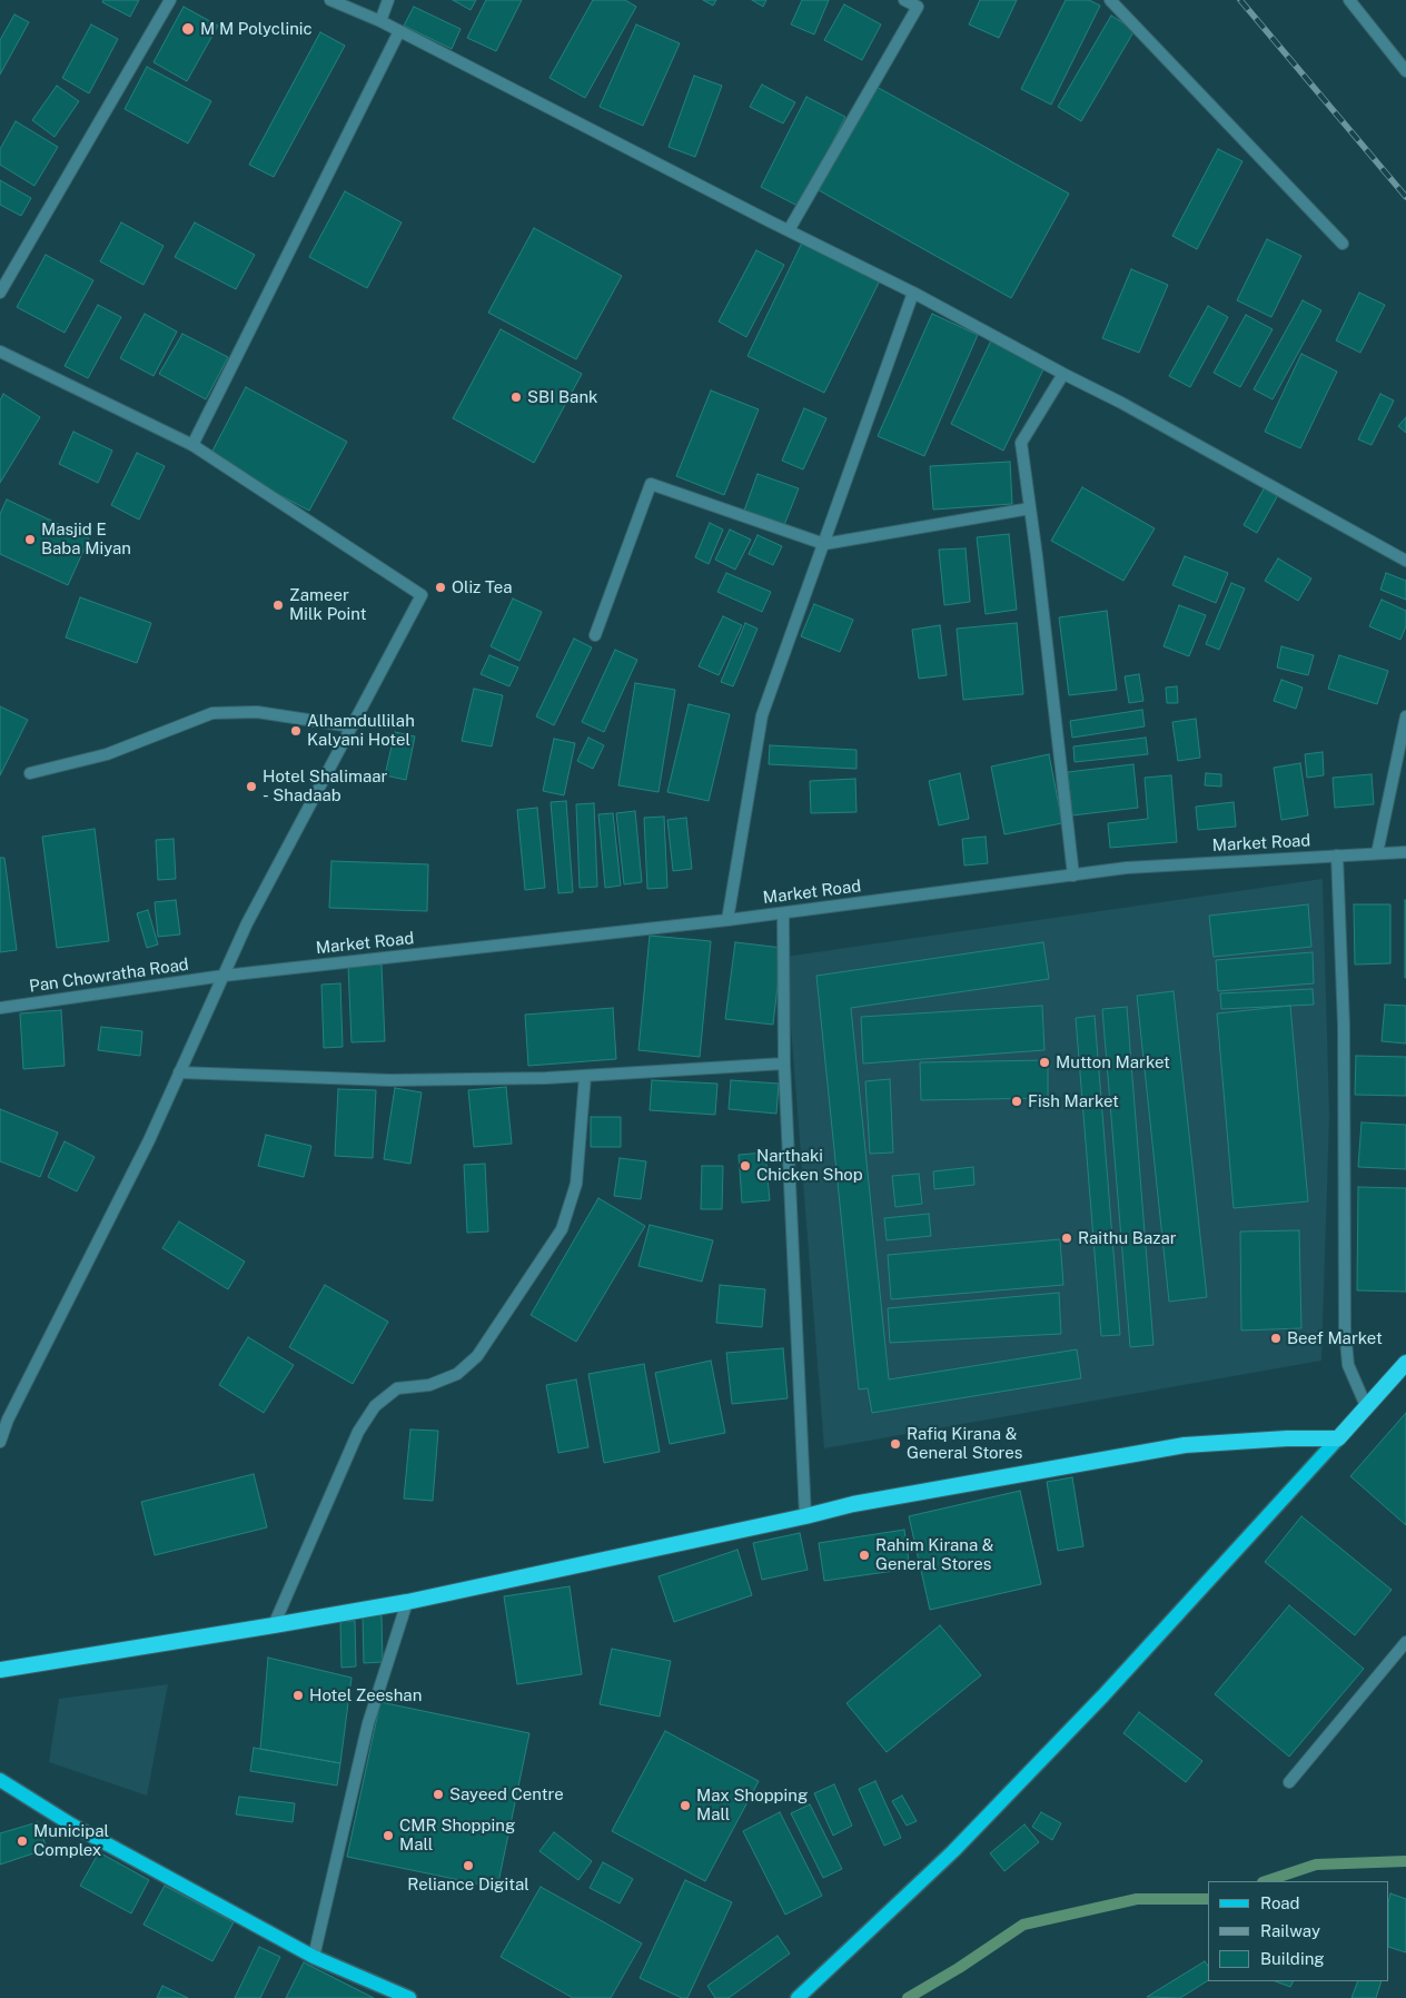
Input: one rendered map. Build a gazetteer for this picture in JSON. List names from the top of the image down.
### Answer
{
  "streets": {
    "street": ["Market Road", "Pan Chowratha Road"]
  },
  "crossings": [
    ["Market Road", "Pan Chowratha Road"]
  ],
  "places": [
    "M M Polyclinic",
    "SBI Bank",
    "Masjid E Baba Miyan",
    "Oliz Tea",
    "Zameer Milk Point",
    "Alhamdullilah Kalyani Hotel",
    "Hotel Shalimaar - Shadaab",
    "Mutton Market",
    "Fish Market",
    "Narthaki Chicken Shop",
    "Raithu Bazar",
    "Beef Market",
    "Rafiq Kirana & General Stores",
    "Rahim Kirana & General Stores",
    "Hotel Zeeshan",
    "Sayeed Centre",
    "Max Shopping Mall",
    "CMR Shopping Mall",
    "Municipal Complex",
    "Reliance Digital"
  ],
  "legend": ["Road", "Railway", "Building"]
}
